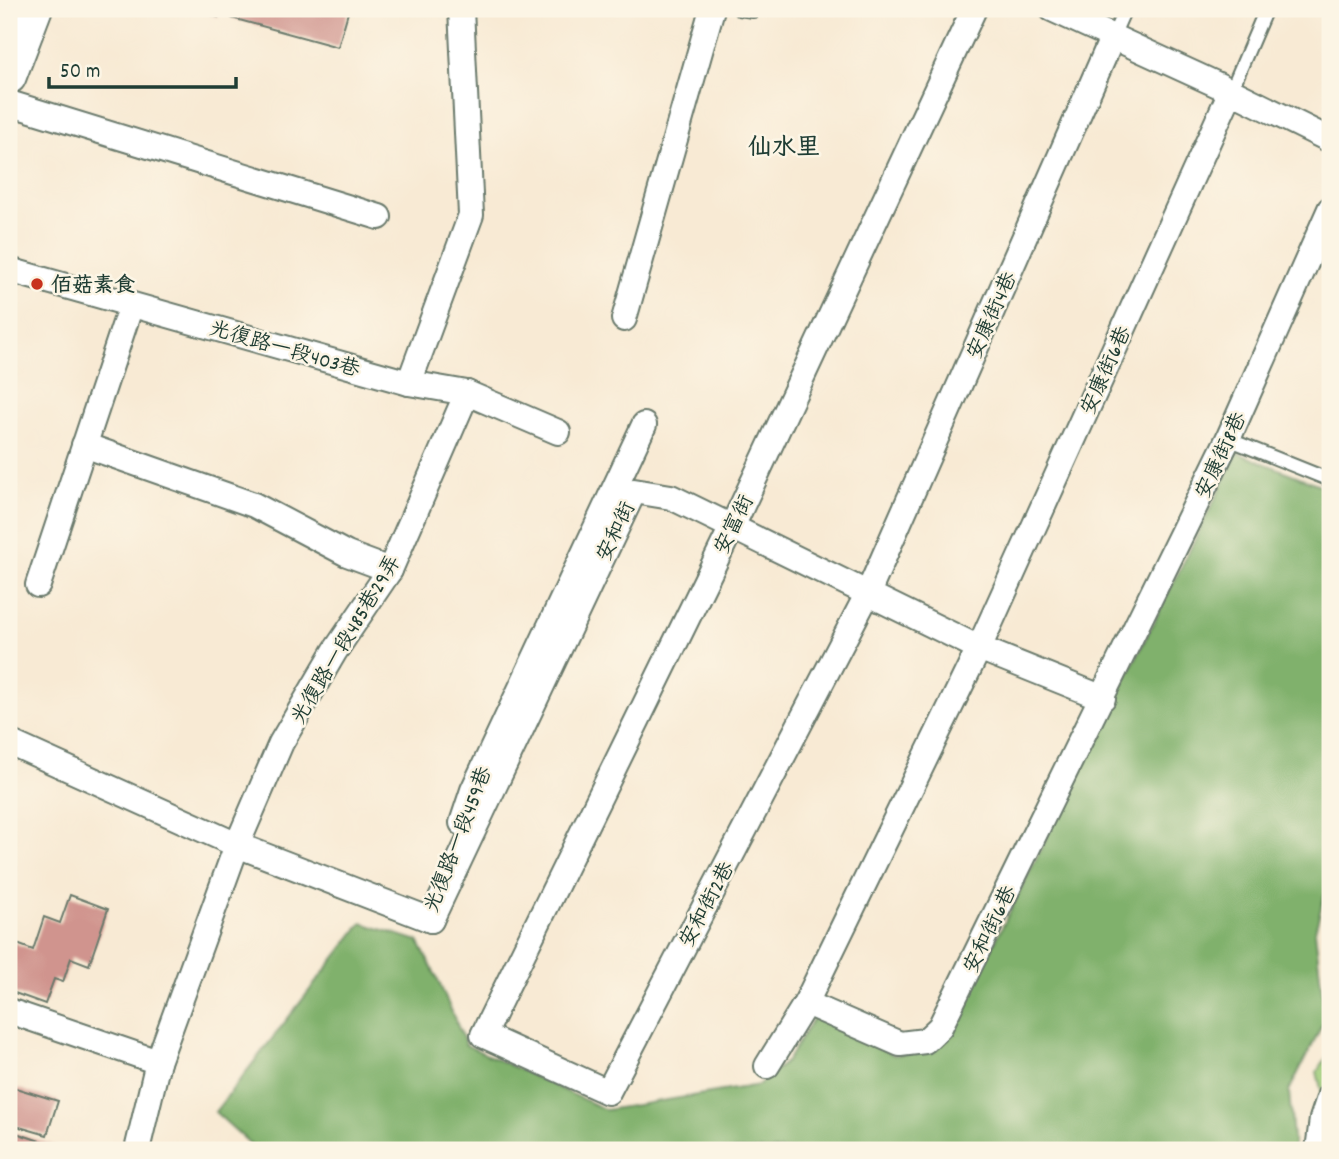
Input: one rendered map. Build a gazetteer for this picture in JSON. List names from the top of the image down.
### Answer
{
  "streets": {
    "street": [
      "安康街4巷",
      "光復路一段403巷",
      "安康街6巷",
      "安康街8巷",
      "安富街",
      "安和街",
      "光復路一段485巷29弄",
      "光復路一段459巷",
      "安和街2巷",
      "安和街6巷"
    ]
  },
  "crossings": [
    ["安康街4巷", "安和街"],
    ["安康街4巷", "安和街2巷"],
    ["光復路一段403巷", "光復路一段485巷29弄"],
    ["安康街6巷", "安和街"],
    ["安康街6巷", "安和街6巷"],
    ["安康街8巷", "安和街"],
    ["安康街8巷", "安和街6巷"],
    ["安富街", "安和街"],
    ["安富街", "安和街2巷"],
    ["安和街", "光復路一段459巷"],
    ["安和街", "安和街2巷"],
    ["安和街", "安和街6巷"],
    ["光復路一段485巷29弄", "光復路一段459巷"]
  ],
  "districts": ["仙水里"],
  "places": ["佰菇素食"],
  "scale_bar": "50 m"
}
